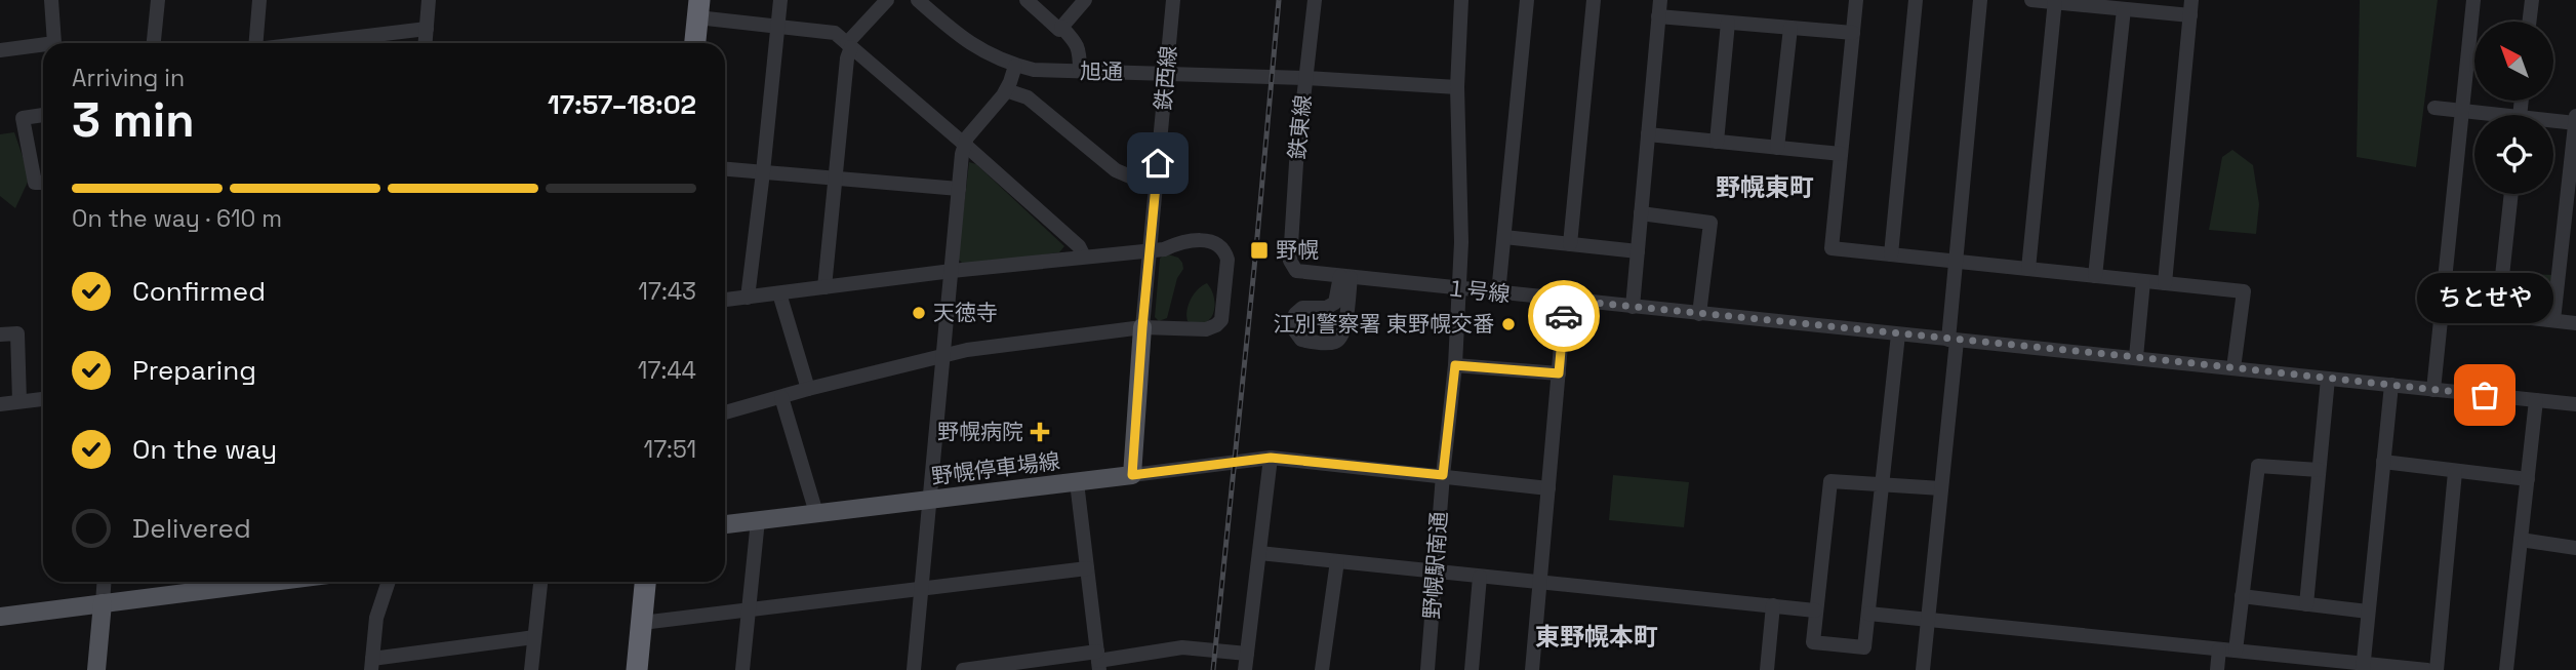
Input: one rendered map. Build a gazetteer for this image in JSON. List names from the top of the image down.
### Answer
{
  "streets": {
    "main road": ["野幌停車場線"],
    "street": [
      "旭通",
      "鉄西線",
      "鉄東線",
      "１号線",
      "野幌駅南通"
    ]
  },
  "crossings": [
    ["旭通", "鉄西線"],
    ["旭通", "鉄東線"],
    ["旭通", "野幌駅南通"],
    ["鉄東線", "１号線"],
    ["１号線", "野幌駅南通"]
  ],
  "districts": ["野幌東町", "東野幌本町"],
  "places": {
    "transit": ["野幌"],
    "other": ["天徳寺", "江別警察署 東野幌交番", "ちとせや"],
    "health": ["野幌病院"]
  },
  "north": "top left",
  "page": {
    "heading": ["3 min", "Arriving in", "17:57–18:02"],
    "bar": "On the way · 610 m",
    "list": [
      ["Confirmed", "17:43"],
      ["Preparing", "17:44"],
      ["On the way", "17:51"],
      "Delivered"
    ],
    "bubble": "ちとせや"
  }
}
